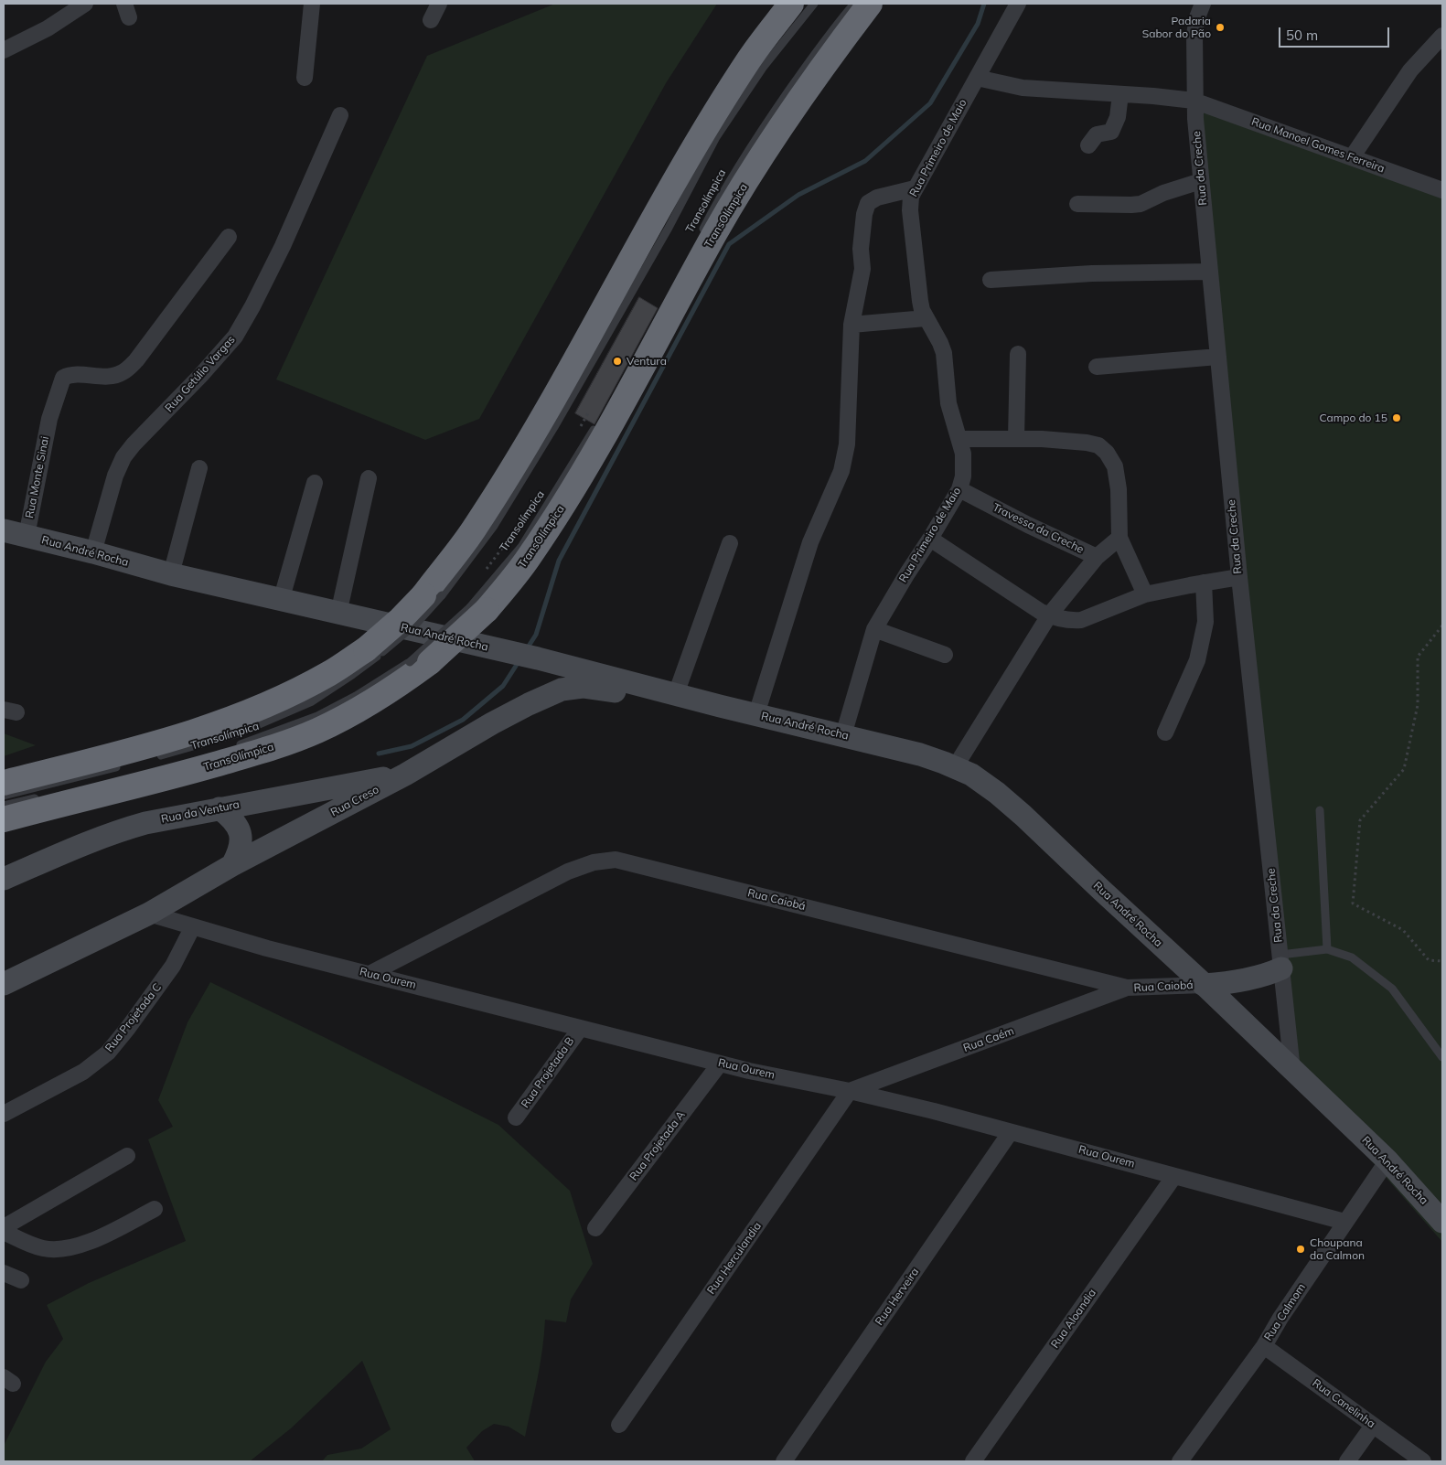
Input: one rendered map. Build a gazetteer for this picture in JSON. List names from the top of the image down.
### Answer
{
  "streets": {
    "highway": ["TransOlímpica"],
    "main road": ["Rua André Rocha", "Rua Creso", "Rua da Ventura"],
    "street": [
      "Rua Manoel Gomes Ferreira",
      "Rua Primeiro de Maio",
      "Rua da Creche",
      "Rua Getúlio Vargas",
      "Rua Monte Sinai",
      "Travessa da Creche",
      "Rua Caiobá",
      "Rua Ourem",
      "Rua Projetada C",
      "Rua Caém",
      "Rua Projetada B",
      "Rua Projetada A",
      "Rua Herculandia",
      "Rua Herveira",
      "Rua Calmom",
      "Rua Aloandia",
      "Rua Canelinha"
    ],
    "lane": ["Transolímpica"]
  },
  "crossings": [
    ["Rua Manoel Gomes Ferreira", "Rua Primeiro de Maio"],
    ["Rua Manoel Gomes Ferreira", "Rua da Creche"],
    ["Rua Primeiro de Maio", "Travessa da Creche"],
    ["Rua Primeiro de Maio", "Rua André Rocha"],
    ["Rua da Creche", "Rua André Rocha"],
    ["Transolímpica", "TransOlímpica"],
    ["Rua Getúlio Vargas", "Rua André Rocha"],
    ["Rua Monte Sinai", "Rua André Rocha"],
    ["Rua André Rocha", "Rua Creso"],
    ["Rua André Rocha", "Rua Caiobá"],
    ["Rua André Rocha", "Rua Calmom"],
    ["Rua Creso", "Rua da Ventura"],
    ["Rua Creso", "Rua Ourem"],
    ["Rua Caiobá", "Rua Ourem"],
    ["Rua Caiobá", "Rua Caém"],
    ["Rua Ourem", "Rua Projetada C"],
    ["Rua Ourem", "Rua Caém"],
    ["Rua Ourem", "Rua Projetada B"],
    ["Rua Ourem", "Rua Projetada A"],
    ["Rua Ourem", "Rua Herculandia"],
    ["Rua Ourem", "Rua Herveira"],
    ["Rua Ourem", "Rua Calmom"],
    ["Rua Ourem", "Rua Aloandia"],
    ["Rua Caém", "Rua Herculandia"],
    ["Rua Calmom", "Rua Canelinha"]
  ],
  "places": [
    "Padaria Sabor do Pão",
    "Ventura",
    "Campo do 15",
    "Choupana da Calmon"
  ],
  "scale_bar": "50 m"
}
